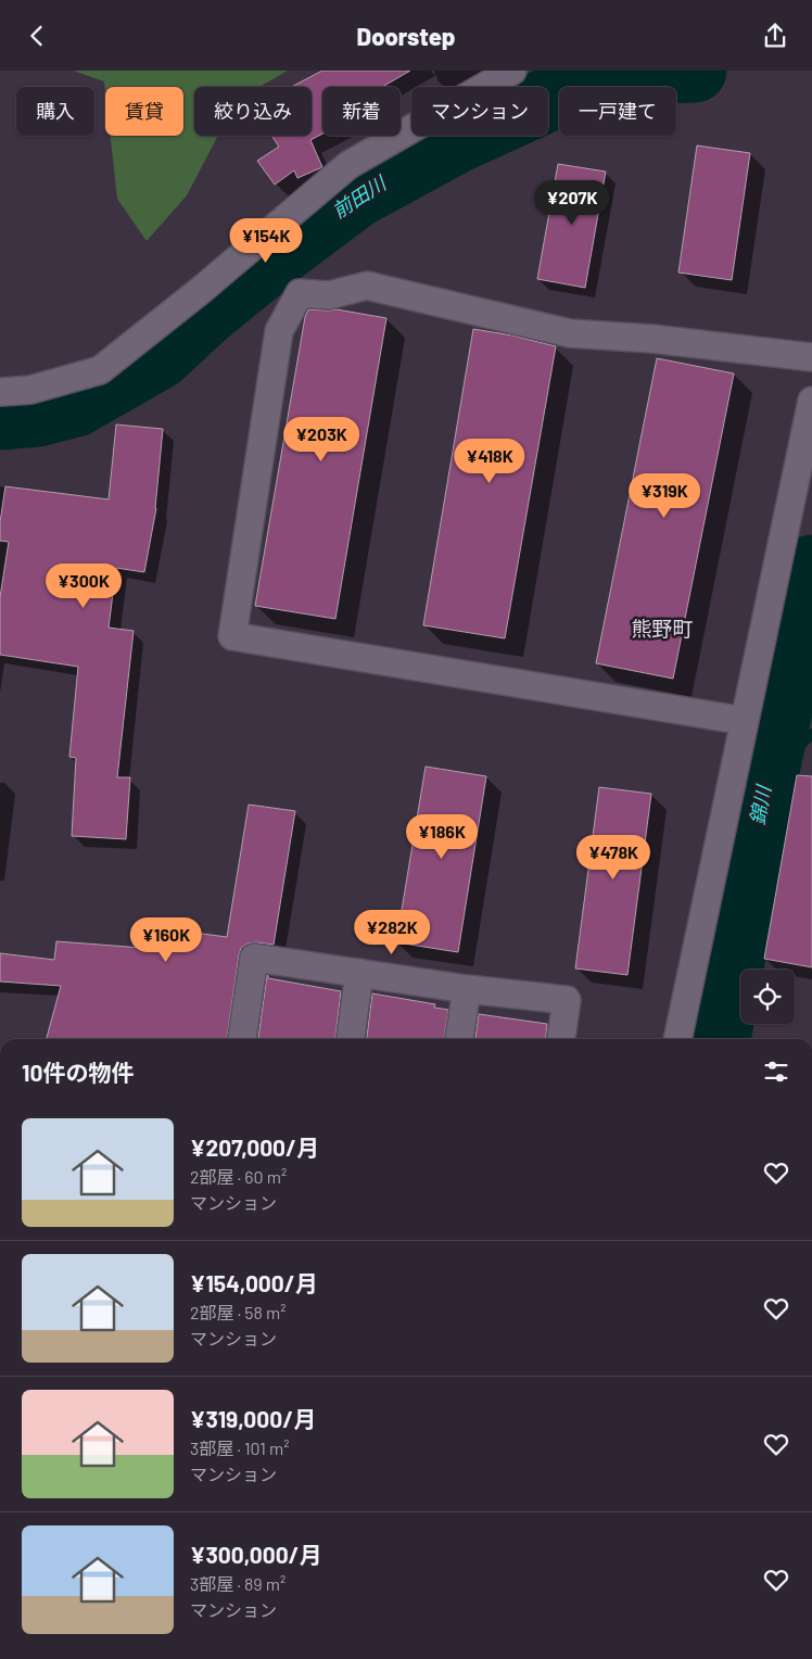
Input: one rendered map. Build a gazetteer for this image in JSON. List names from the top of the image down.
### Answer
{
  "districts": ["熊野町"],
  "water": ["前田川", "錦川"],
  "page": {
    "header": "Doorstep",
    "chip": [
      "購入",
      "賃貸",
      "絞り込み",
      "新着",
      "マンション",
      "一戸建て"
    ],
    "price": [
      "¥207K",
      "¥154K",
      "¥203K",
      "¥418K",
      "¥319K",
      "¥300K",
      "¥186K",
      "¥478K",
      "¥282K",
      "¥160K"
    ],
    "heading": "10件の物件",
    "list": [
      {
        "name": "¥207,000/月",
        "note": "2部屋 · 60 m² · マンション"
      },
      {
        "name": "¥154,000/月",
        "note": "2部屋 · 58 m² · マンション"
      },
      {
        "name": "¥319,000/月",
        "note": "3部屋 · 101 m² · マンション"
      },
      {
        "name": "¥300,000/月",
        "note": "3部屋 · 89 m² · マンション"
      }
    ]
  }
}
